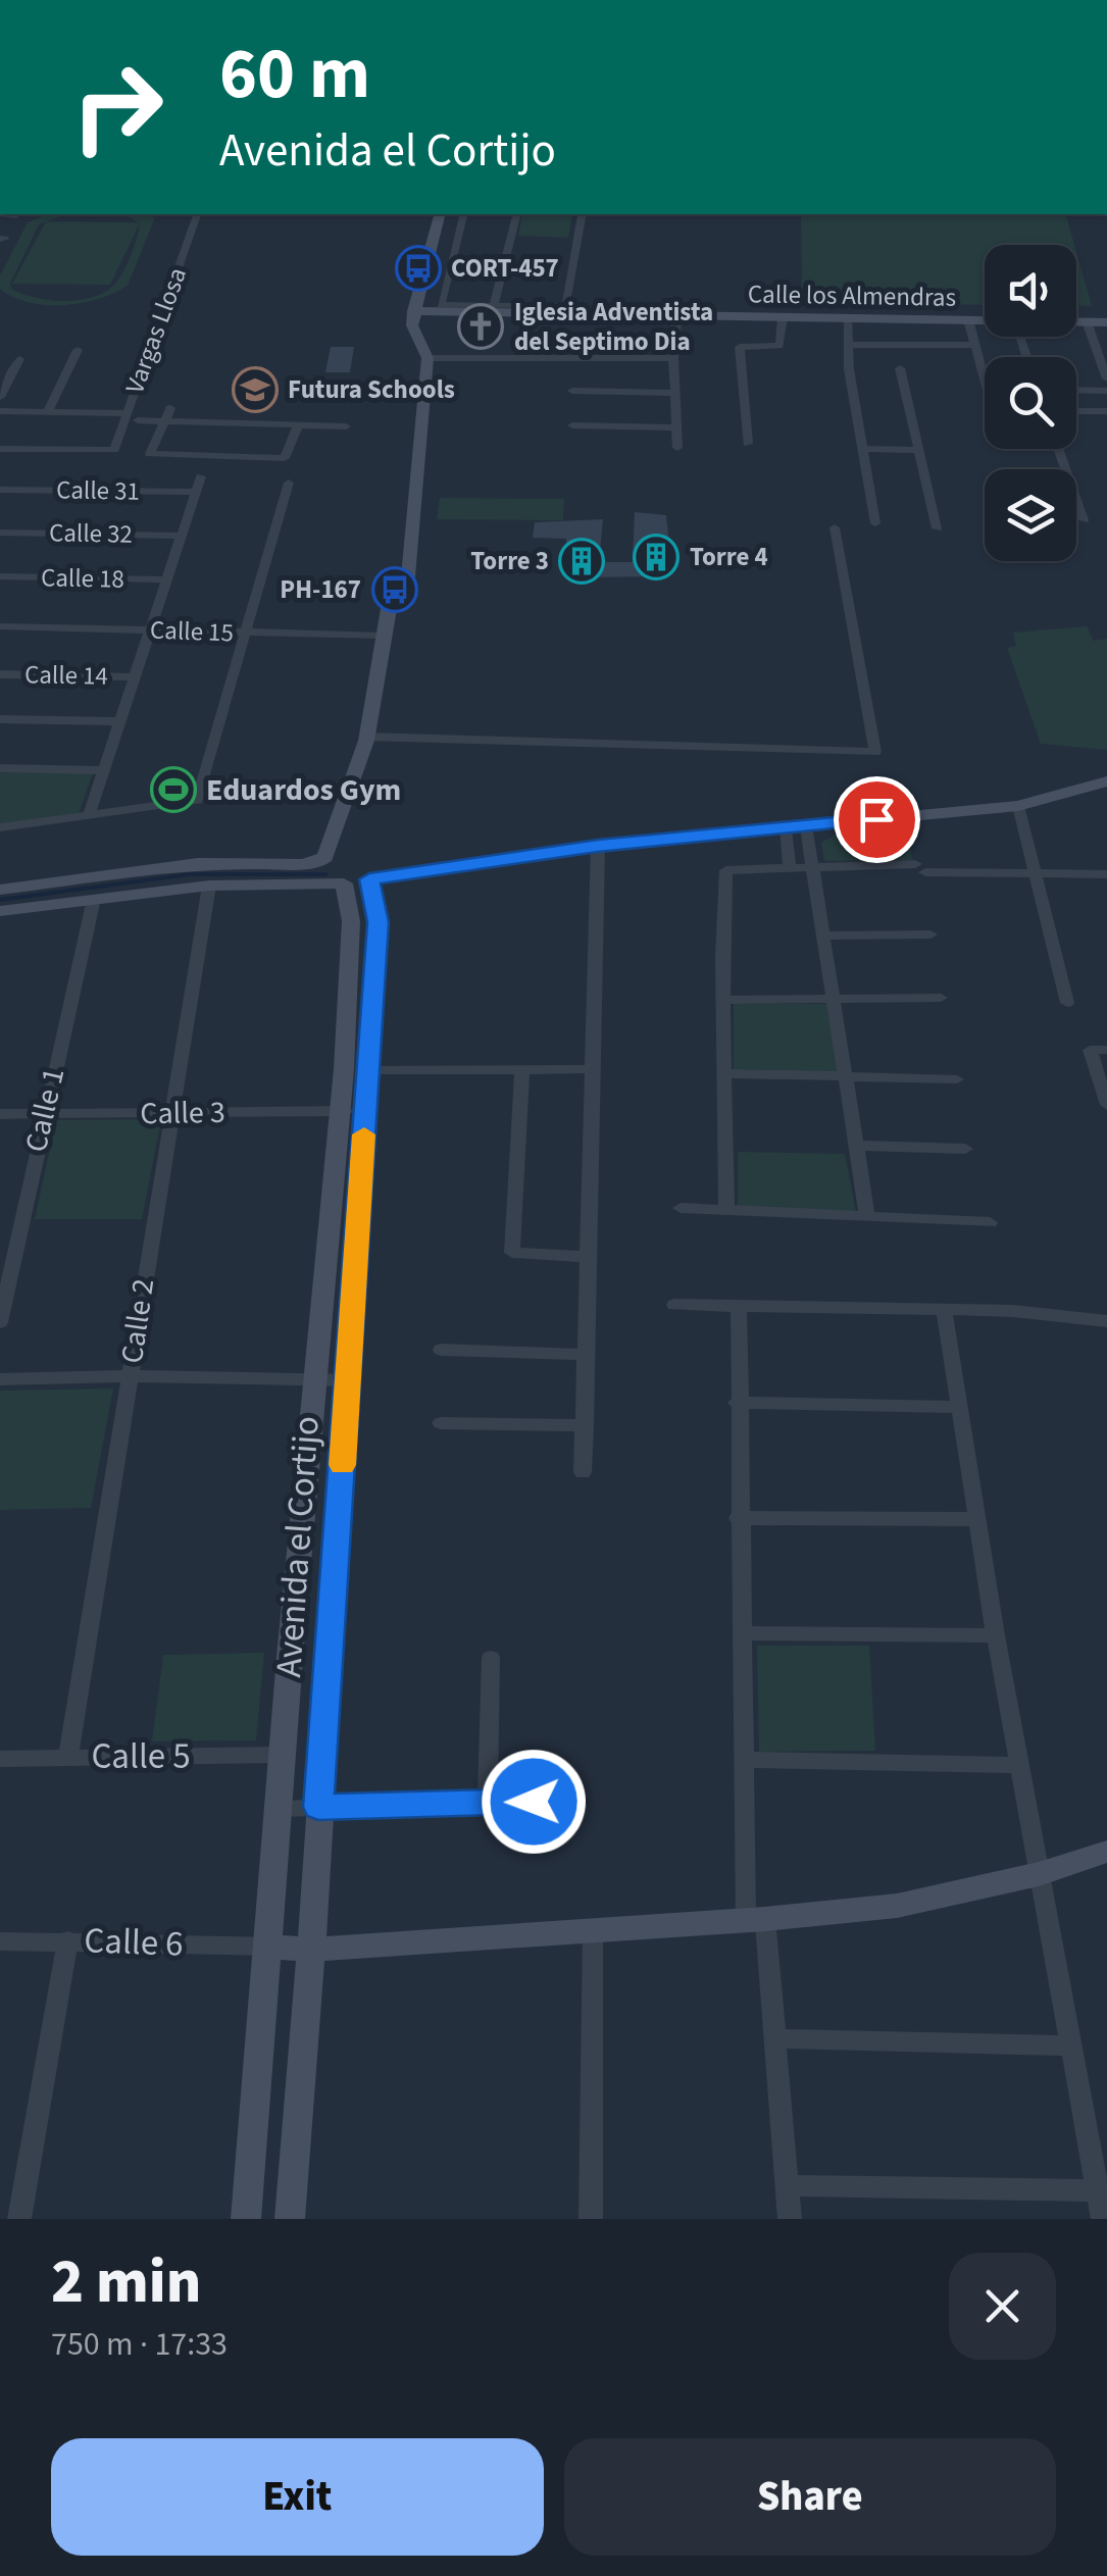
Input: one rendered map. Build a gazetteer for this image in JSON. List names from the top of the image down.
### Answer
{
  "streets": {
    "street": [
      "Calle los Almendras",
      "Vargas Llosa",
      "Calle 31",
      "Calle 32",
      "Calle 18",
      "Calle 15",
      "Calle 14",
      "Calle 1",
      "Calle 3",
      "Calle 2",
      "Avenida el Cortijo",
      "Calle 5",
      "Calle 6"
    ]
  },
  "crossings": [
    ["Calle 1", "Calle 3"],
    ["Calle 3", "Calle 2"],
    ["Calle 3", "Avenida el Cortijo"],
    ["Calle 2", "Calle 5"],
    ["Avenida el Cortijo", "Calle 5"],
    ["Avenida el Cortijo", "Calle 6"]
  ],
  "places": {
    "bus stop": ["CORT-457", "PH-167"],
    "church": ["Iglesia Adventista del Septimo Dia"],
    "school or university": ["Futura Schools"],
    "building": ["Torre 4", "Torre 3"],
    "sports": ["Eduardos Gym"]
  },
  "page": {
    "turn": ["60 m", "Avenida el Cortijo"],
    "heading": ["2 min", "750 m · 17:33"],
    "buttons": ["Exit", "Share"]
  }
}
